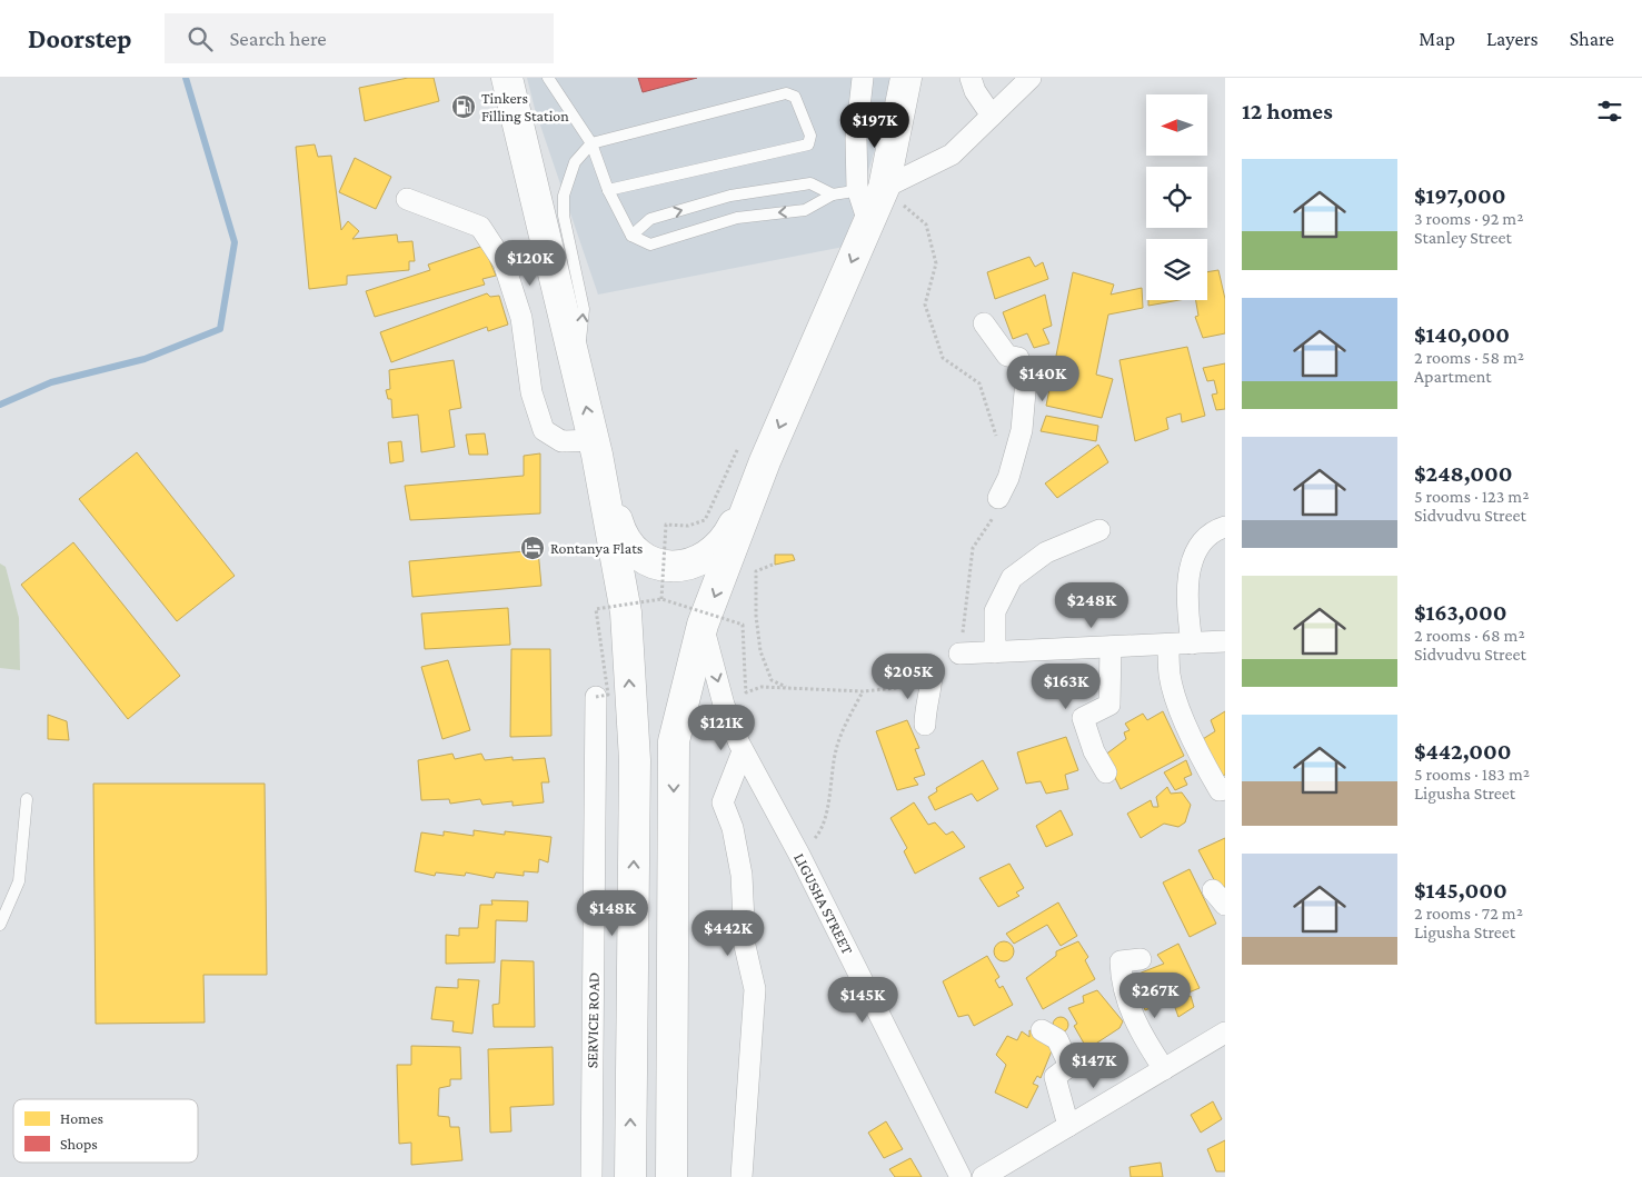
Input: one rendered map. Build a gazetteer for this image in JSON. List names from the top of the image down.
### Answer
{
  "streets": {
    "street": ["LIGUSHA STREET", "SERVICE ROAD"]
  },
  "places": {
    "fuel station": ["Tinkers Filling Station"],
    "hotel": ["Rontanya Flats"]
  },
  "legend": ["Homes", "Shops"],
  "north": "left",
  "page": {
    "header": "Doorstep",
    "search": "Search here",
    "nav": ["Map", "Layers", "Share"],
    "heading": "12 homes",
    "price": [
      "$197K",
      "$120K",
      "$140K",
      "$248K",
      "$205K",
      "$163K",
      "$121K",
      "$148K",
      "$442K",
      "$267K",
      "$145K",
      "$147K"
    ],
    "list": [
      {
        "name": "$197,000",
        "note": "3 rooms · 92 m² · Stanley Street"
      },
      {
        "name": "$140,000",
        "note": "2 rooms · 58 m² · Apartment"
      },
      {
        "name": "$248,000",
        "note": "5 rooms · 123 m² · Sidvudvu Street"
      },
      {
        "name": "$163,000",
        "note": "2 rooms · 68 m² · Sidvudvu Street"
      },
      {
        "name": "$442,000",
        "note": "5 rooms · 183 m² · Ligusha Street"
      },
      {
        "name": "$145,000",
        "note": "2 rooms · 72 m² · Ligusha Street"
      }
    ]
  }
}
